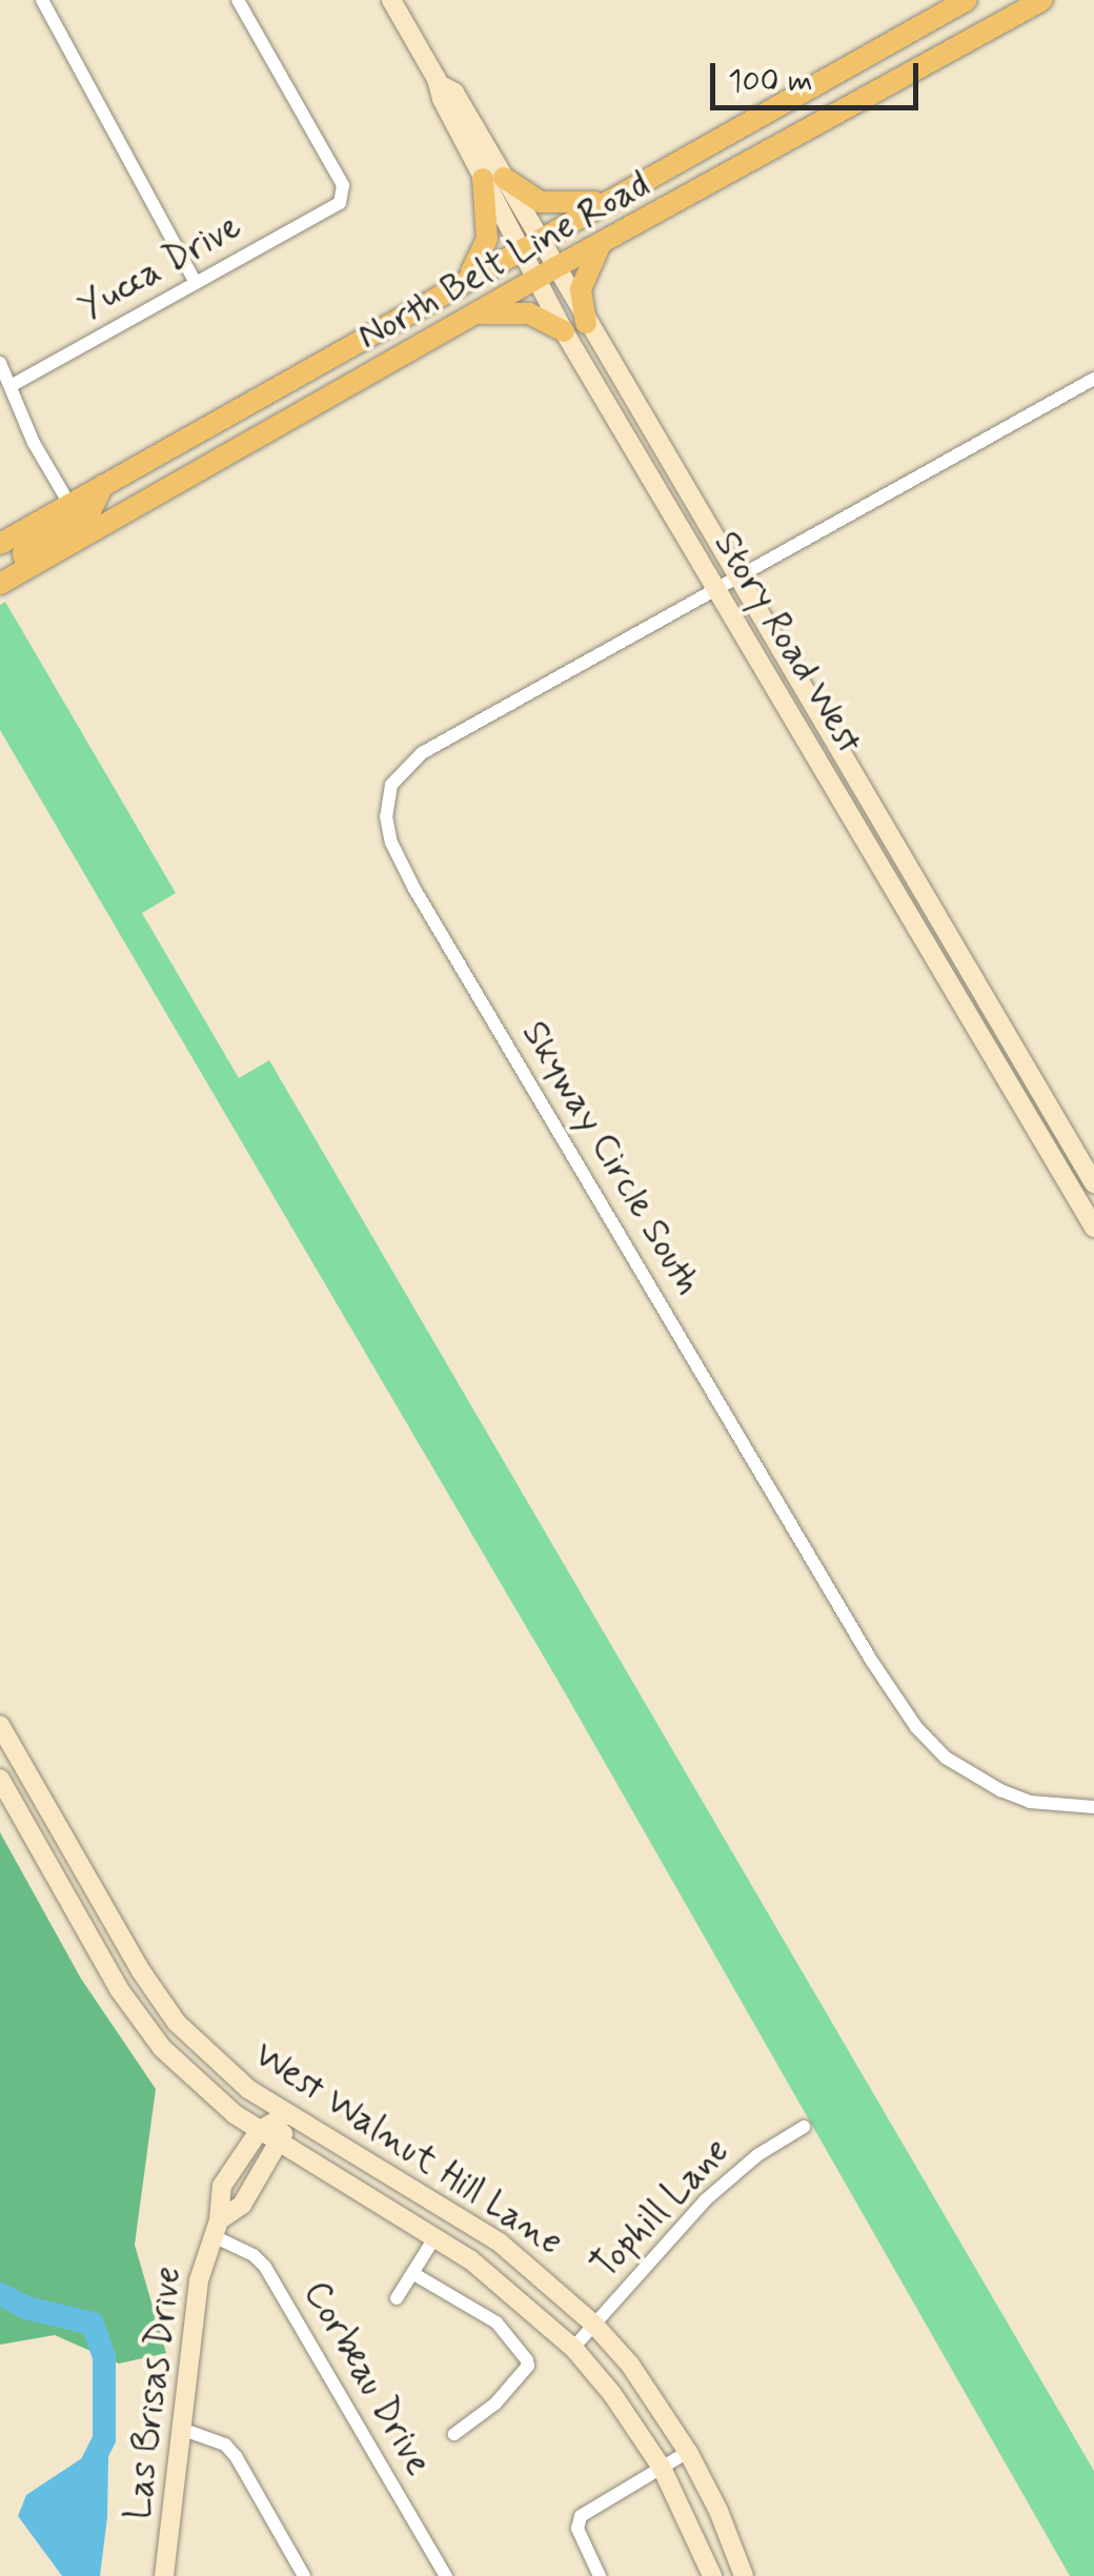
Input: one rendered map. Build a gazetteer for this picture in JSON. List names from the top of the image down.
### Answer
{
  "streets": {
    "main road": ["North Belt Line Road"],
    "street": [
      "Yucca Drive",
      "Story Road West",
      "Skyway Circle South",
      "West Walnut Hill Lane",
      "Tophill Lane",
      "Corbeau Drive",
      "Las Brisas Drive"
    ]
  },
  "crossings": [
    ["North Belt Line Road", "Story Road West"],
    ["Story Road West", "Skyway Circle South"],
    ["West Walnut Hill Lane", "Tophill Lane"],
    ["West Walnut Hill Lane", "Las Brisas Drive"],
    ["Corbeau Drive", "Las Brisas Drive"]
  ],
  "scale_bar": "100 m"
}
